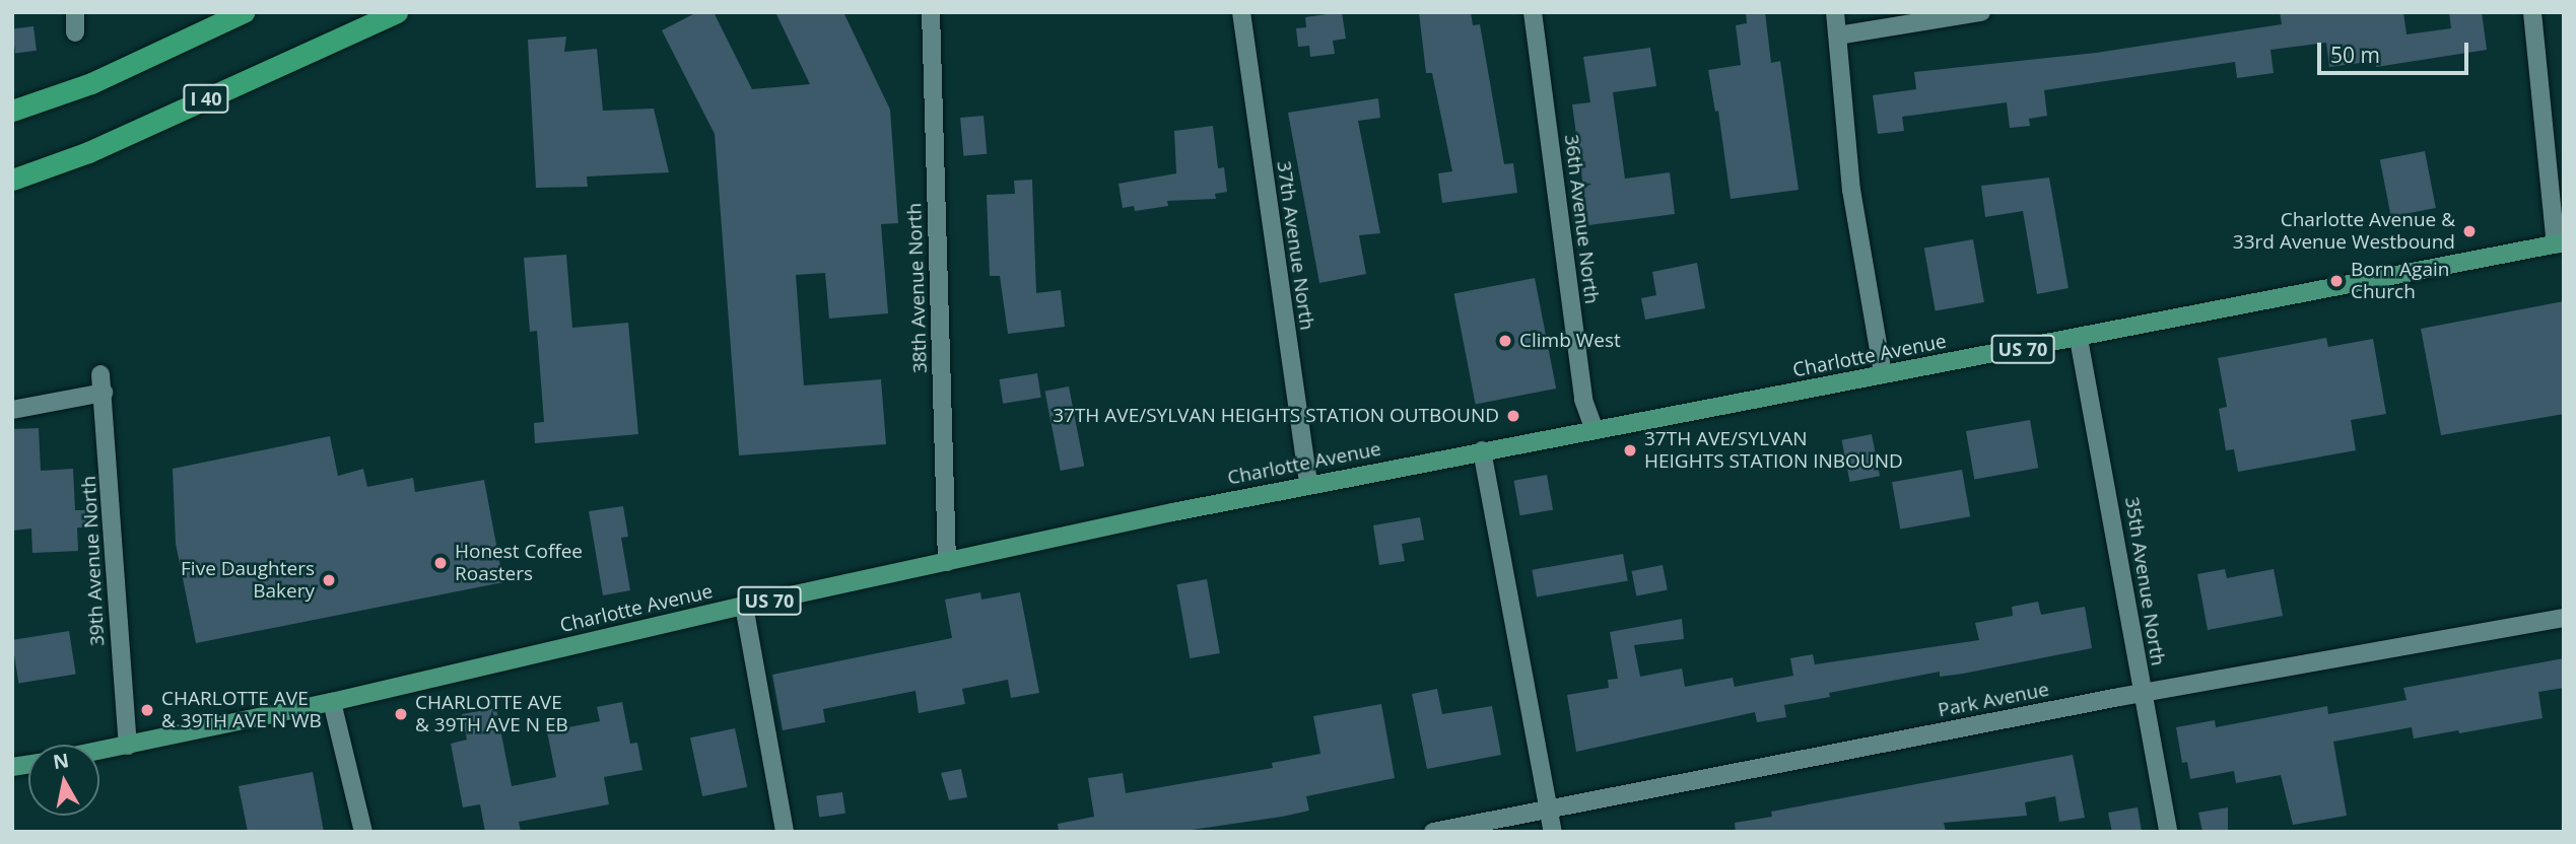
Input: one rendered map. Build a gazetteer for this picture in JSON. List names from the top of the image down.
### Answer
{
  "streets": {
    "highway": ["I 40"],
    "main road": ["US 70", "Charlotte Avenue"],
    "street": [
      "36th Avenue North",
      "37th Avenue North",
      "38th Avenue North",
      "39th Avenue North",
      "35th Avenue North",
      "Park Avenue"
    ]
  },
  "crossings": [
    ["36th Avenue North", "Charlotte Avenue"],
    ["37th Avenue North", "Charlotte Avenue"],
    ["38th Avenue North", "Charlotte Avenue"],
    ["Charlotte Avenue", "39th Avenue North"],
    ["Charlotte Avenue", "35th Avenue North"],
    ["35th Avenue North", "Park Avenue"]
  ],
  "places": [
    "Charlotte Avenue & 33rd Avenue Westbound",
    "Born Again Church",
    "Climb West",
    "37TH AVE/SYLVAN HEIGHTS STATION OUTBOUND",
    "37TH AVE/SYLVAN HEIGHTS STATION INBOUND",
    "Honest Coffee Roasters",
    "Five Daughters Bakery",
    "CHARLOTTE AVE & 39TH AVE N WB",
    "CHARLOTTE AVE & 39TH AVE N EB"
  ],
  "scale_bar": "50 m",
  "north": "top"
}
